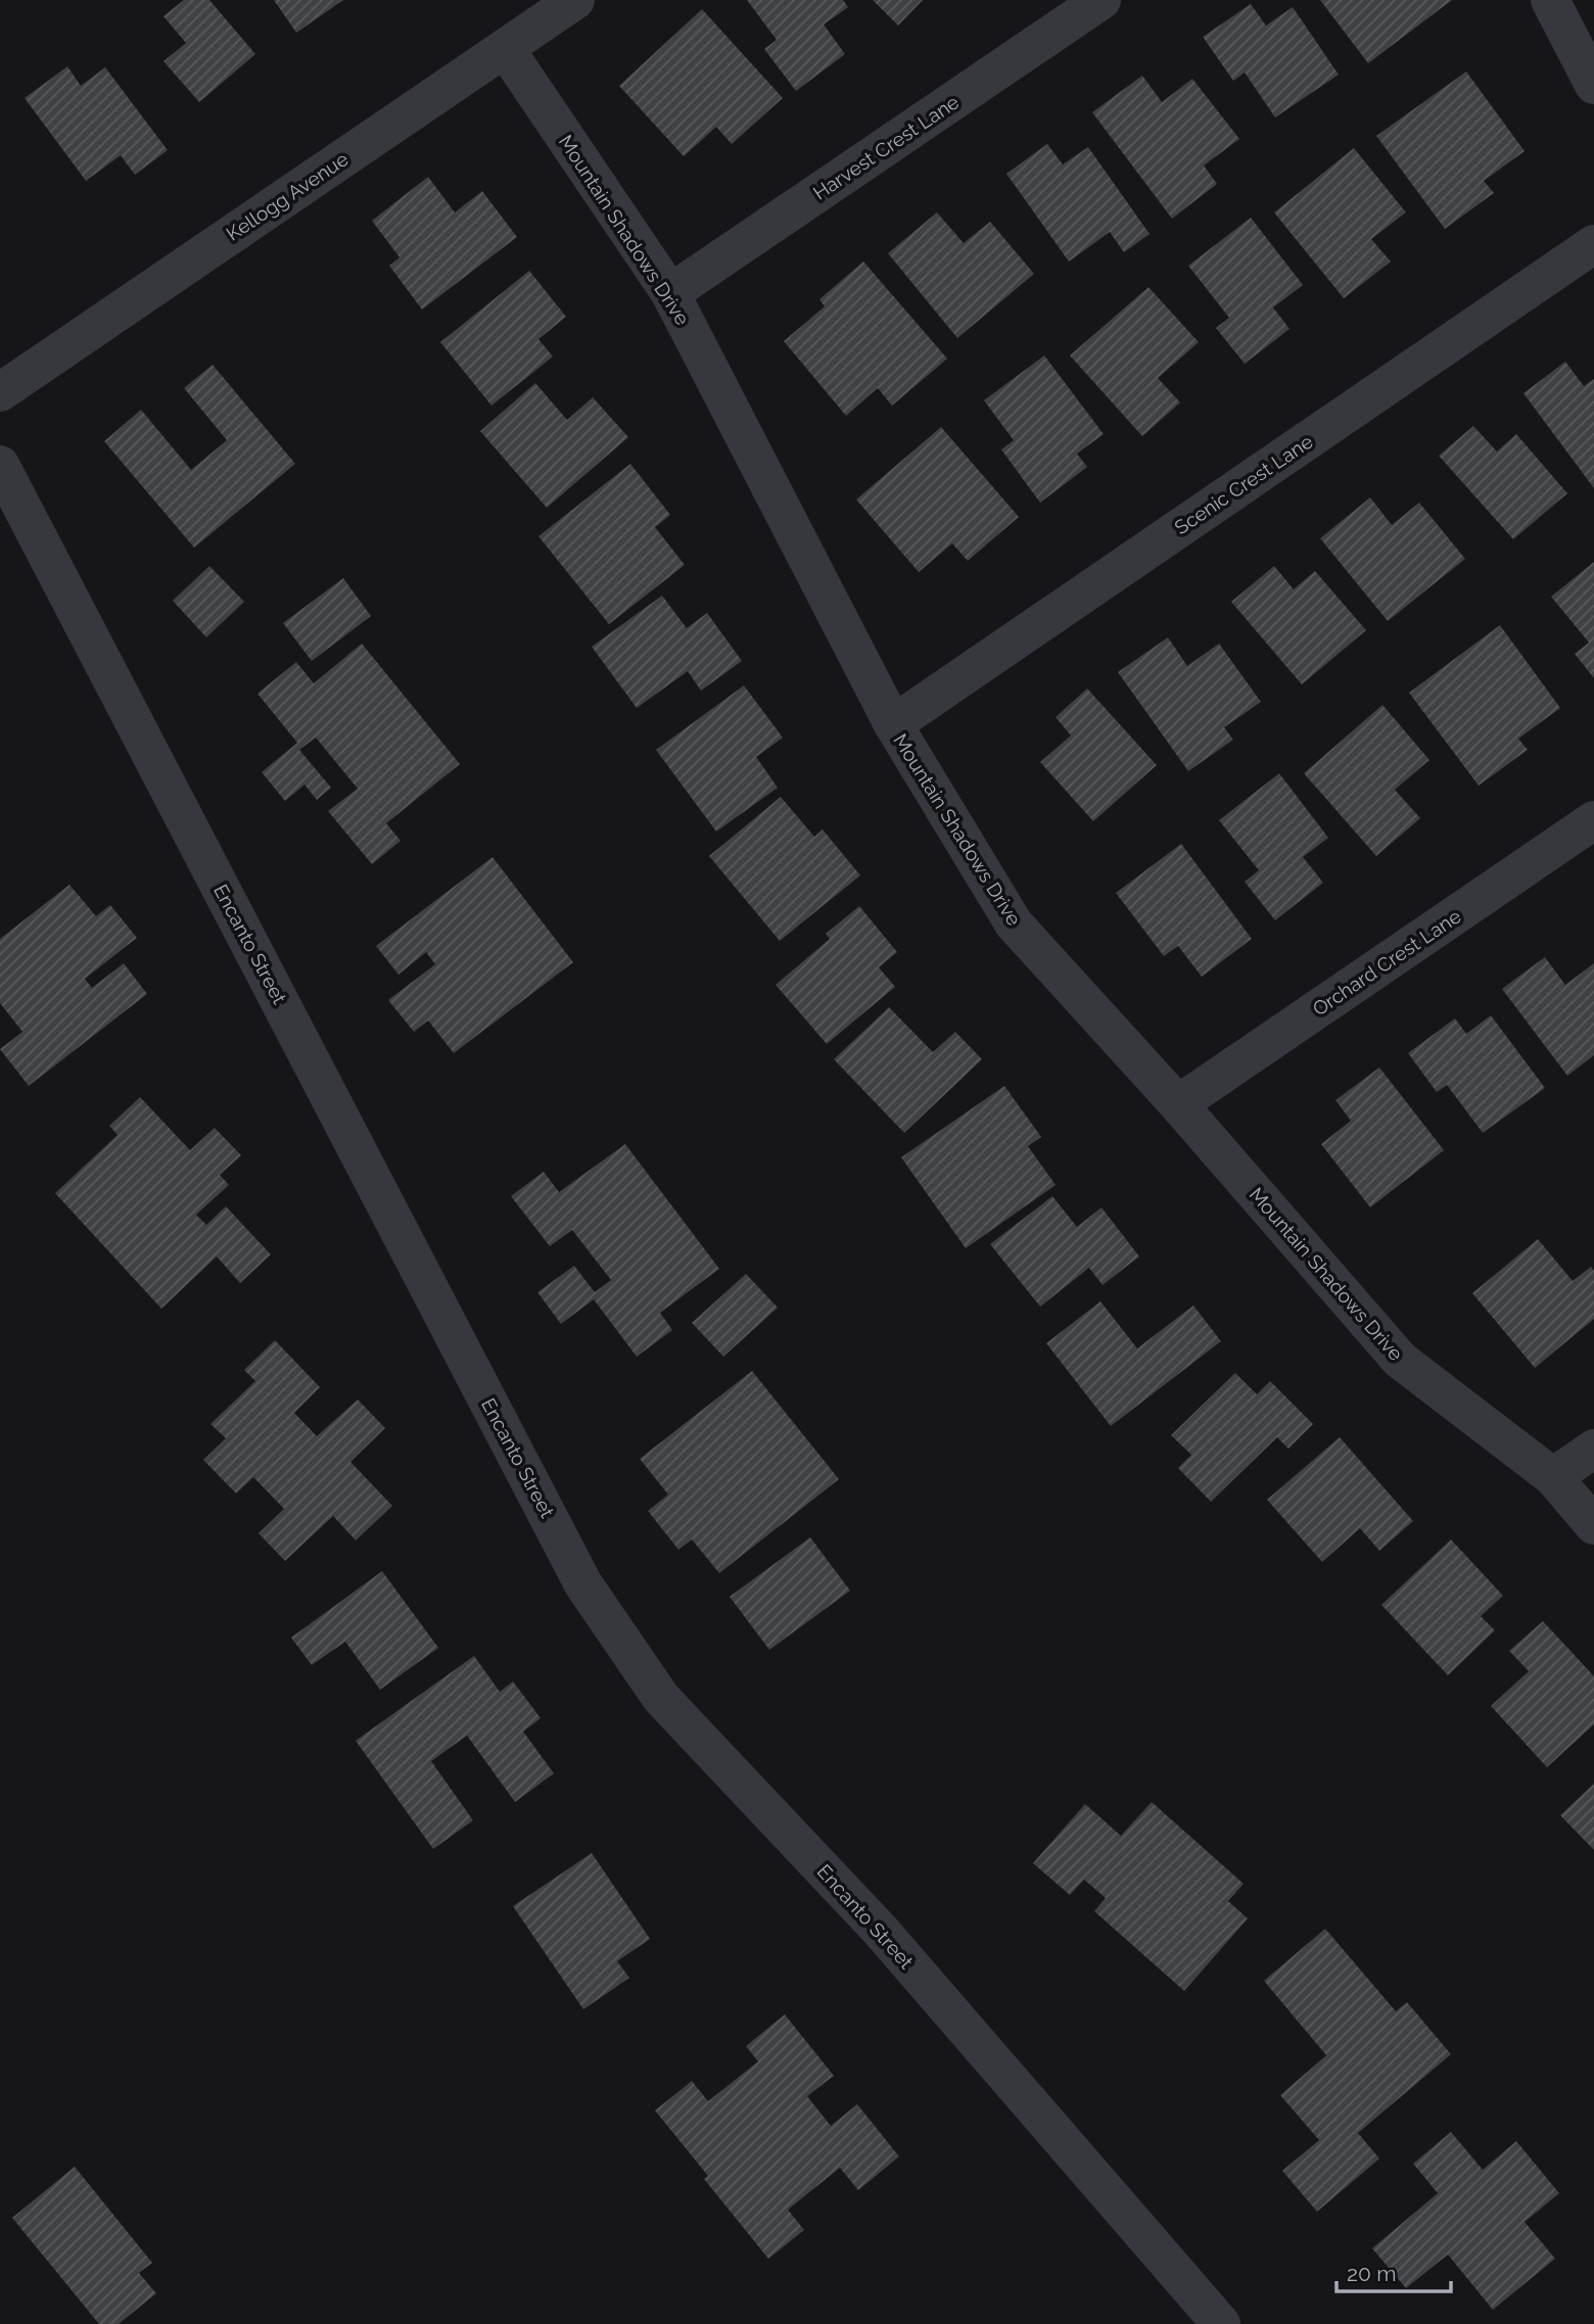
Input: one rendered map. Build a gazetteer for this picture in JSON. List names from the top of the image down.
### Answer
{
  "streets": {
    "street": [
      "Harvest Crest Lane",
      "Kellogg Avenue",
      "Mountain Shadows Drive",
      "Scenic Crest Lane",
      "Encanto Street",
      "Orchard Crest Lane"
    ]
  },
  "crossings": [
    ["Harvest Crest Lane", "Mountain Shadows Drive"],
    ["Kellogg Avenue", "Mountain Shadows Drive"],
    ["Mountain Shadows Drive", "Scenic Crest Lane"],
    ["Mountain Shadows Drive", "Orchard Crest Lane"]
  ],
  "scale_bar": "20 m"
}
